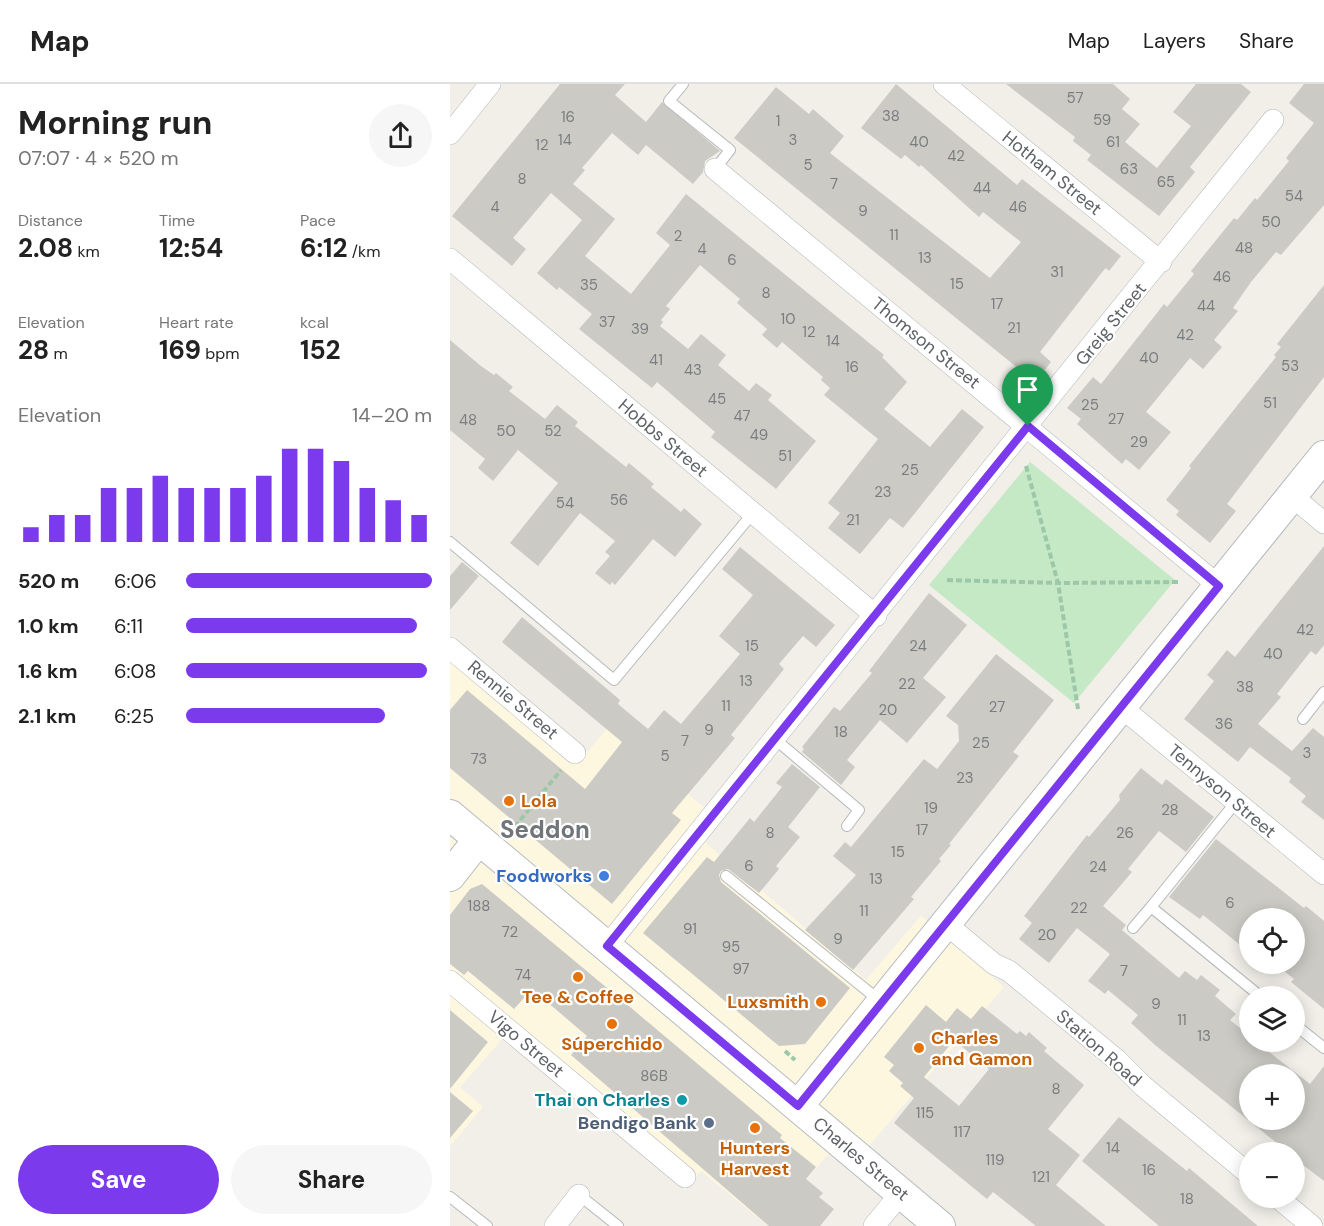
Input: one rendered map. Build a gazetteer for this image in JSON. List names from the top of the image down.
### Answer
{
  "streets": {
    "street": [
      "Hotham Street",
      "Greig Street",
      "Thomson Street",
      "Hobbs Street",
      "Rennie Street",
      "Tennyson Street",
      "Vigo Street",
      "Station Road",
      "Charles Street"
    ]
  },
  "crossings": [
    ["Hotham Street", "Greig Street"],
    ["Greig Street", "Thomson Street"],
    ["Greig Street", "Hobbs Street"],
    ["Greig Street", "Charles Street"]
  ],
  "districts": ["Seddon"],
  "places": [
    "Lola",
    "Foodworks",
    "Tee & Coffee",
    "Luxsmith",
    "Súperchido",
    "Charles and Gamon",
    "Thai on Charles",
    "Bendigo Bank",
    "Hunters Harvest"
  ],
  "house_numbers": [
    "57",
    "38",
    "16",
    "59",
    "1",
    "14",
    "3",
    "40",
    "61",
    "12",
    "42",
    "5",
    "63",
    "8",
    "65",
    "7",
    "44",
    "54",
    "4",
    "46",
    "9",
    "50",
    "11",
    "2",
    "48",
    "4",
    "13",
    "6",
    "31",
    "46",
    "15",
    "35",
    "8",
    "17",
    "44",
    "10",
    "37",
    "21",
    "39",
    "12",
    "42",
    "14",
    "40",
    "41",
    "53",
    "16",
    "43",
    "45",
    "51",
    "25",
    "47",
    "27",
    "48",
    "50",
    "52",
    "49",
    "29",
    "51",
    "25",
    "23",
    "56",
    "54",
    "21",
    "42",
    "15",
    "24",
    "40",
    "13",
    "22",
    "38",
    "11",
    "27",
    "20",
    "36",
    "9",
    "18",
    "7",
    "25",
    "3",
    "5",
    "73",
    "23",
    "19",
    "28",
    "17",
    "8",
    "26",
    "15",
    "6",
    "24",
    "13",
    "6",
    "188",
    "22",
    "11",
    "91",
    "72",
    "20",
    "9",
    "95",
    "97",
    "7",
    "74",
    "9",
    "11",
    "13",
    "86B",
    "8",
    "115",
    "117",
    "14",
    "119",
    "16",
    "121",
    "18"
  ],
  "page": {
    "header": "Map",
    "nav": ["Map", "Layers", "Share"],
    "heading": ["Morning run", "07:07 · 4 × 520 m"],
    "stats": [
      ["Distance", "2.08 km"],
      ["Time", "12:54"],
      ["Pace", "6:12 /km"],
      ["Elevation", "28 m"],
      ["Heart rate", "169 bpm"],
      ["kcal", "152"]
    ],
    "chart": ["Elevation", "14–20 m"],
    "list": [
      {
        "name": "520 m",
        "note": "6:06"
      },
      {
        "name": "1.0 km",
        "note": "6:11"
      },
      {
        "name": "1.6 km",
        "note": "6:08"
      },
      {
        "name": "2.1 km",
        "note": "6:25"
      }
    ],
    "map_buttons": ["+", "−"],
    "buttons": ["Save", "Share"]
  }
}
